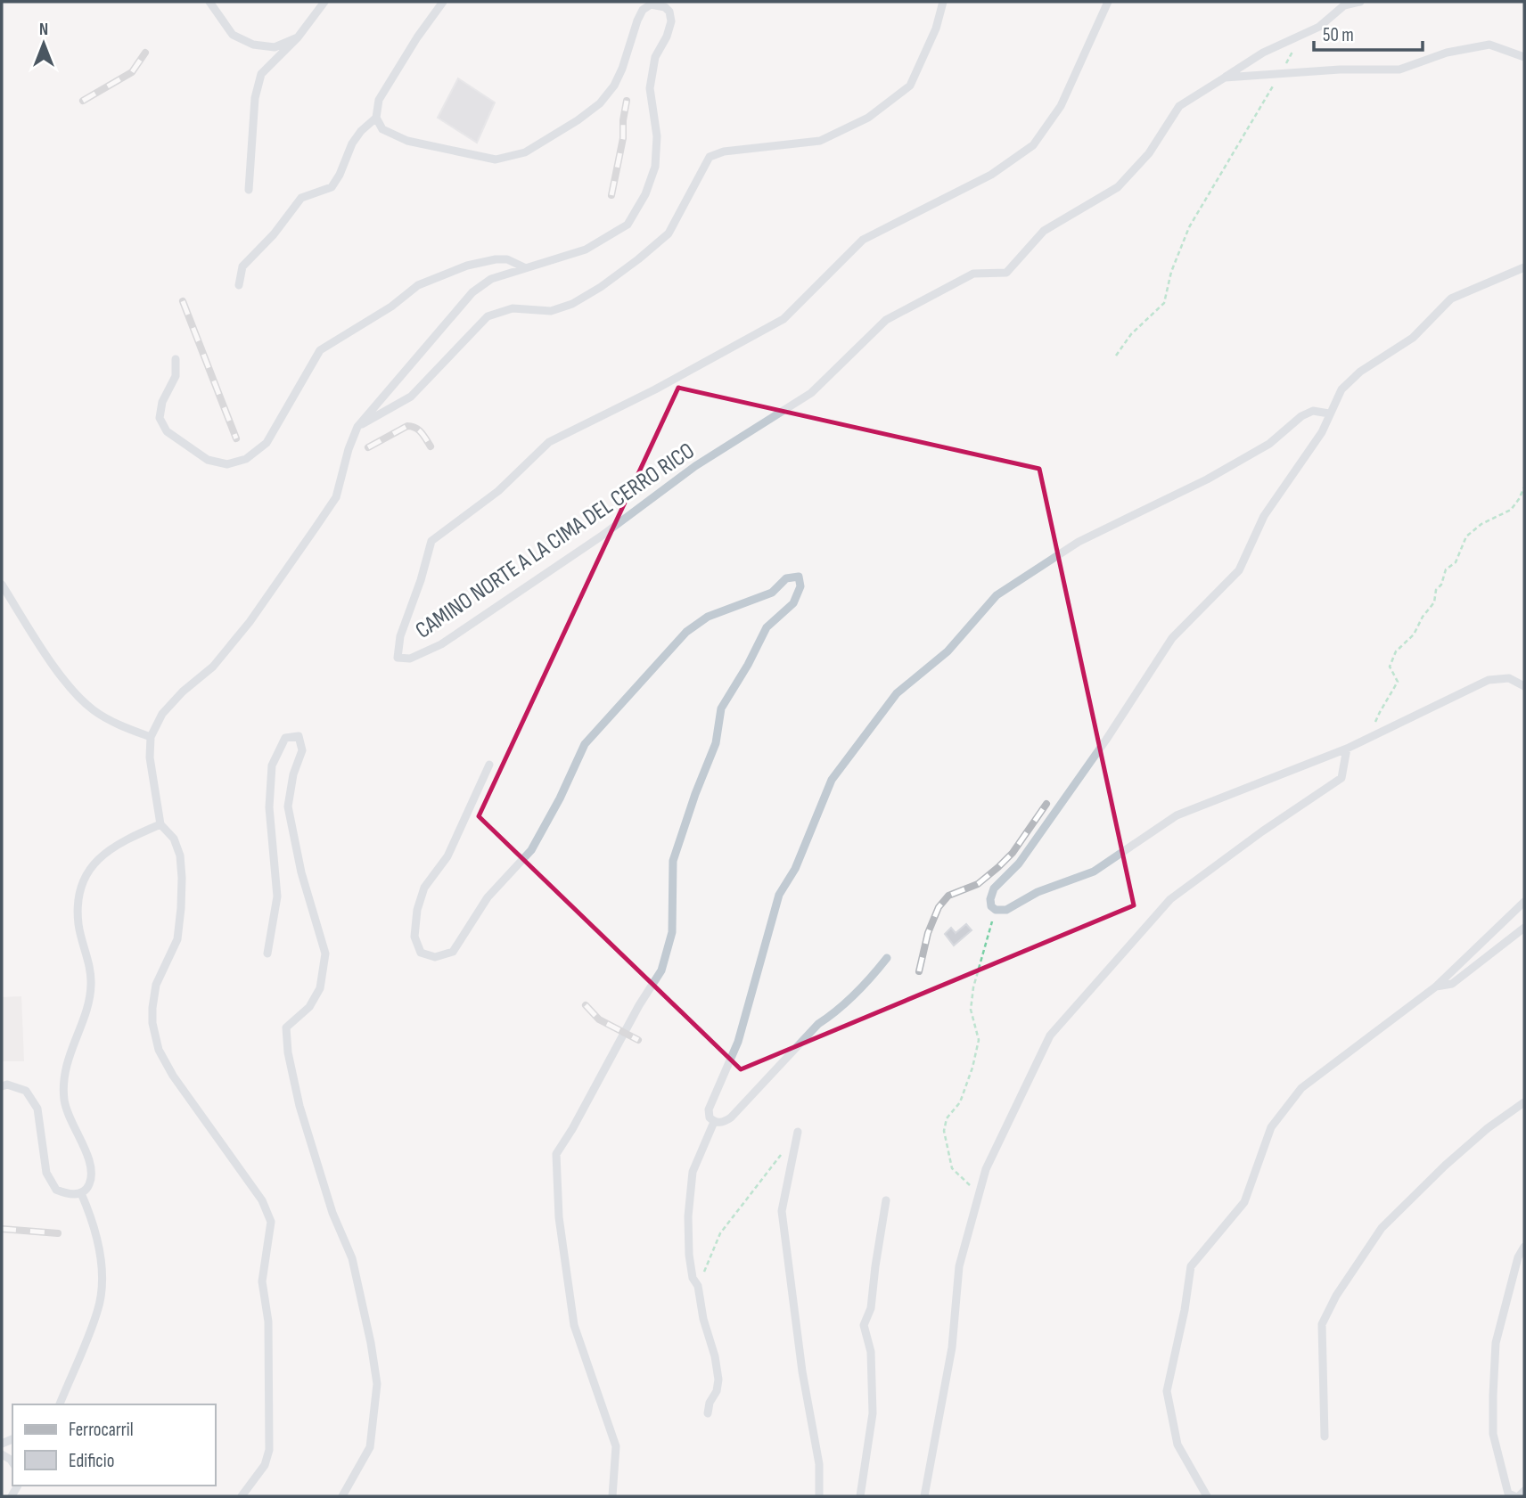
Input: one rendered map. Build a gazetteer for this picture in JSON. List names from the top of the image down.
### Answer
{
  "streets": {
    "lane": ["CAMINO NORTE A LA CIMA DEL CERRO RICO"]
  },
  "legend": ["Ferrocarril", "Edificio"],
  "scale_bar": "50 m",
  "north": "top"
}
